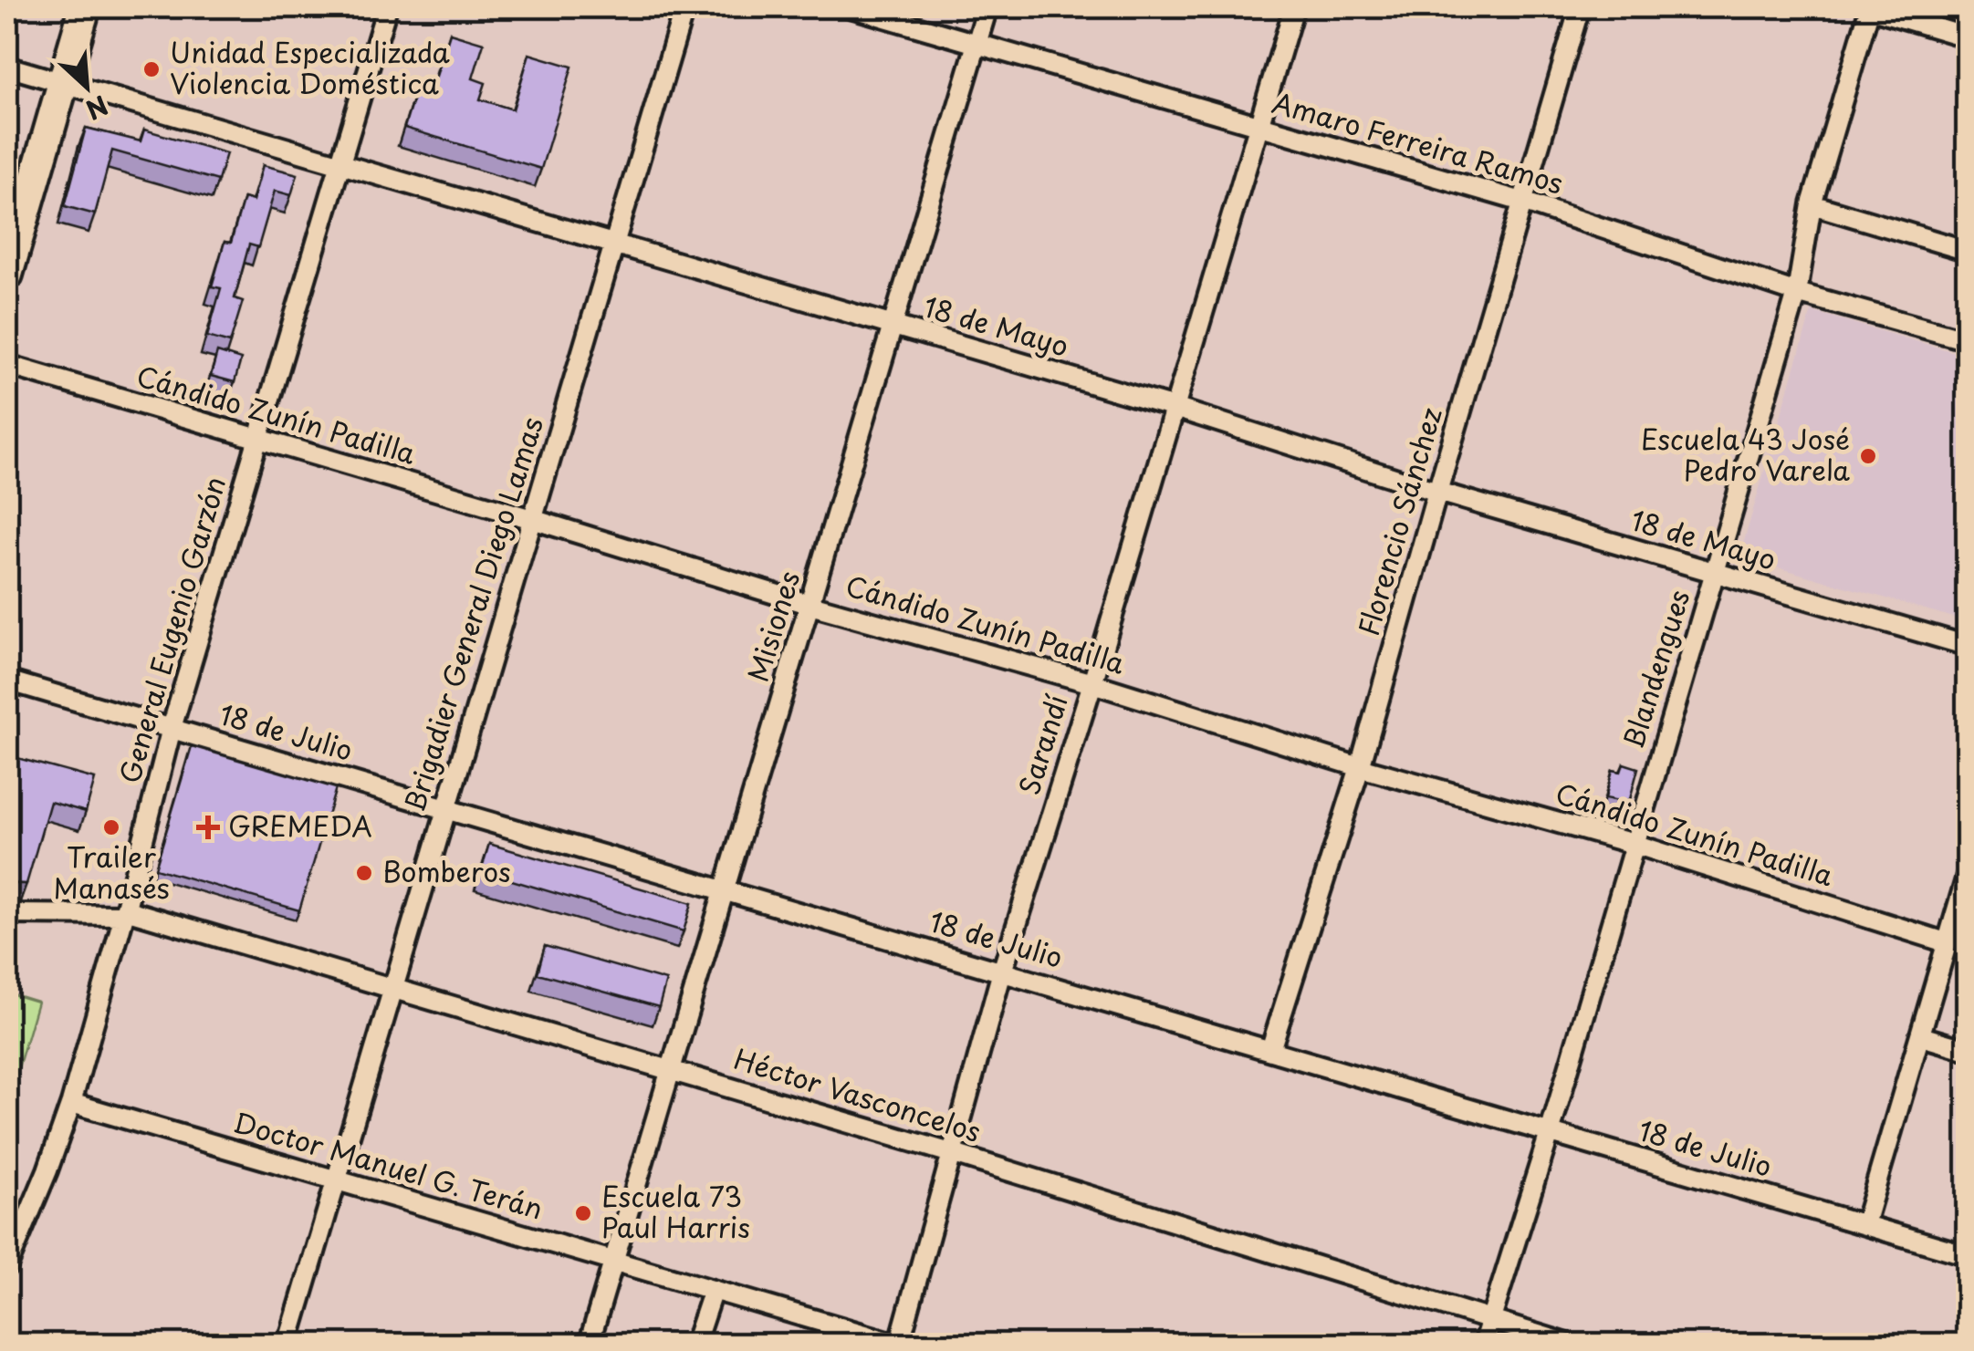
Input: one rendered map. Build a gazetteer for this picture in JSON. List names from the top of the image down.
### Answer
{
  "streets": {
    "street": [
      "Amaro Ferreira Ramos",
      "18 de Mayo",
      "Cándido Zunín Padilla",
      "Florencio Sánchez",
      "Brigadier General Diego Lamas",
      "Misiones",
      "General Eugenio Garzón",
      "Blandengues",
      "18 de Julio",
      "Sarandí",
      "Héctor Vasconcelos",
      "Doctor Manuel G. Terán"
    ]
  },
  "crossings": [
    ["Amaro Ferreira Ramos", "Florencio Sánchez"],
    ["Amaro Ferreira Ramos", "Misiones"],
    ["Amaro Ferreira Ramos", "Blandengues"],
    ["Amaro Ferreira Ramos", "Sarandí"],
    ["18 de Mayo", "Florencio Sánchez"],
    ["18 de Mayo", "Brigadier General Diego Lamas"],
    ["18 de Mayo", "Misiones"],
    ["18 de Mayo", "General Eugenio Garzón"],
    ["18 de Mayo", "Blandengues"],
    ["18 de Mayo", "Sarandí"],
    ["Cándido Zunín Padilla", "Florencio Sánchez"],
    ["Cándido Zunín Padilla", "Brigadier General Diego Lamas"],
    ["Cándido Zunín Padilla", "Misiones"],
    ["Cándido Zunín Padilla", "General Eugenio Garzón"],
    ["Cándido Zunín Padilla", "Blandengues"],
    ["Cándido Zunín Padilla", "Sarandí"],
    ["Florencio Sánchez", "18 de Julio"],
    ["Brigadier General Diego Lamas", "18 de Julio"],
    ["Brigadier General Diego Lamas", "Héctor Vasconcelos"],
    ["Brigadier General Diego Lamas", "Doctor Manuel G. Terán"],
    ["Misiones", "18 de Julio"],
    ["Misiones", "Héctor Vasconcelos"],
    ["Misiones", "Doctor Manuel G. Terán"],
    ["General Eugenio Garzón", "18 de Julio"],
    ["General Eugenio Garzón", "Héctor Vasconcelos"],
    ["General Eugenio Garzón", "Doctor Manuel G. Terán"],
    ["Blandengues", "18 de Julio"],
    ["Blandengues", "Héctor Vasconcelos"],
    ["18 de Julio", "Sarandí"],
    ["Sarandí", "Héctor Vasconcelos"],
    ["Sarandí", "Doctor Manuel G. Terán"]
  ],
  "places": {
    "other": [
      "Unidad Especializada Violencia Doméstica",
      "Escuela 43 José Pedro Varela",
      "Trailer Manasés",
      "Bomberos",
      "Escuela 73 Paul Harris"
    ],
    "health": ["GREMEDA"]
  },
  "north": "bottom right"
}
